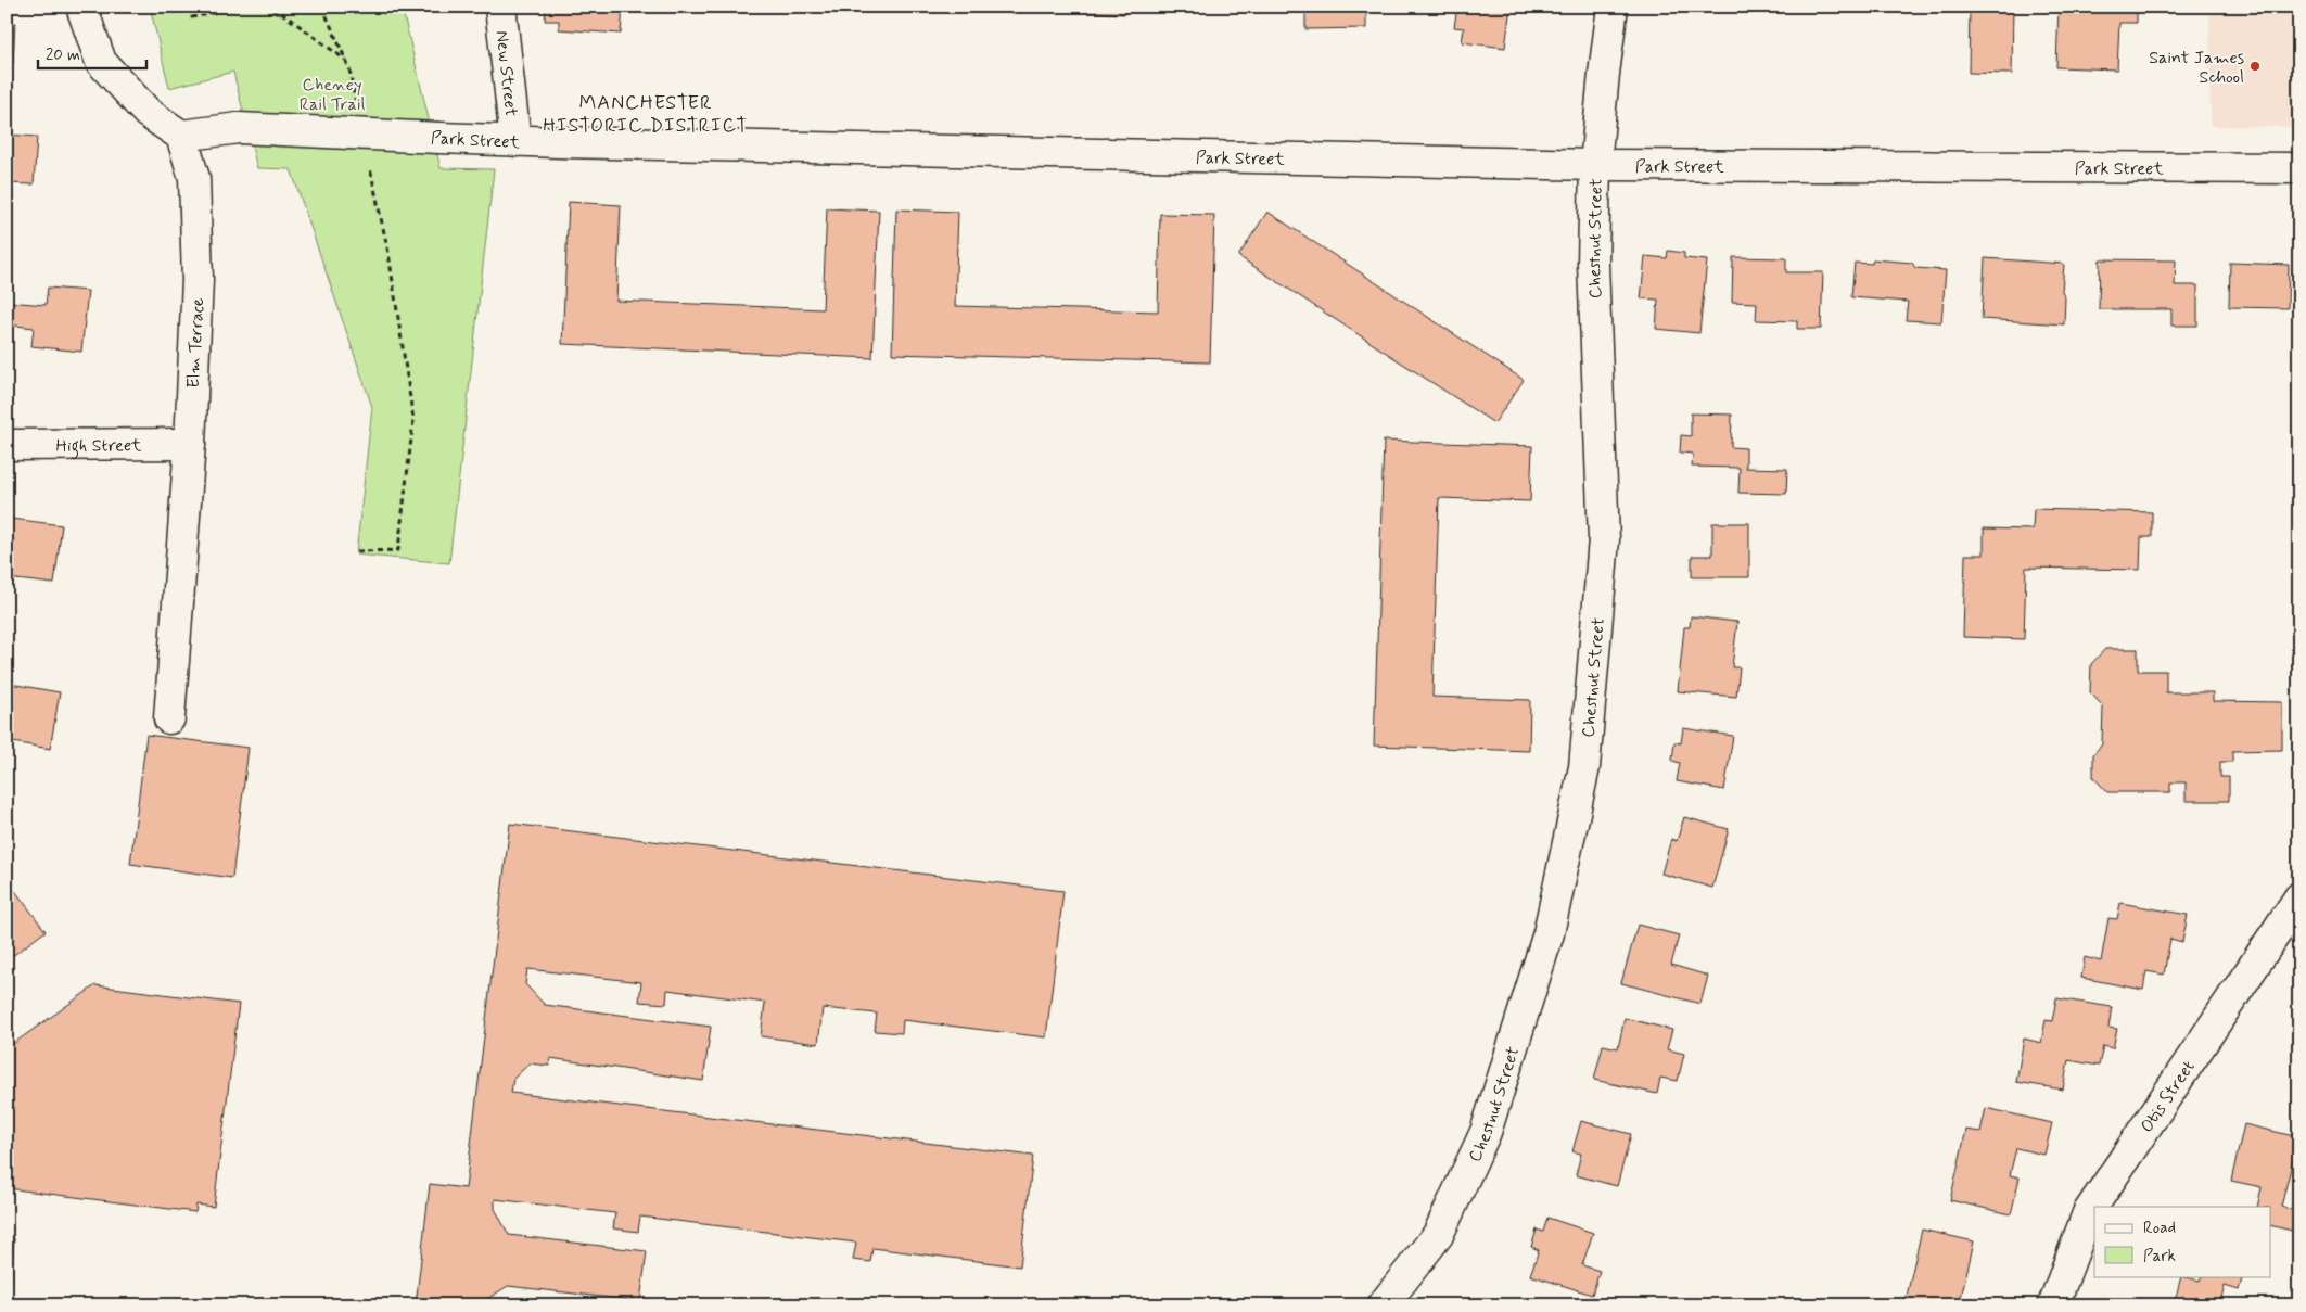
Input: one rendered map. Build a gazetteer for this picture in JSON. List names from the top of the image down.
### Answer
{
  "streets": {
    "street": [
      "New Street",
      "Park Street",
      "Chestnut Street",
      "Elm Terrace",
      "High Street",
      "Otis Street"
    ]
  },
  "crossings": [
    ["New Street", "Park Street"],
    ["Park Street", "Chestnut Street"],
    ["Park Street", "Elm Terrace"],
    ["Elm Terrace", "High Street"]
  ],
  "districts": ["MANCHESTER HISTORIC DISTRICT"],
  "parks": ["Cheney Rail Trail"],
  "places": ["Saint James School"],
  "legend": ["Road", "Park"],
  "scale_bar": "20 m"
}
